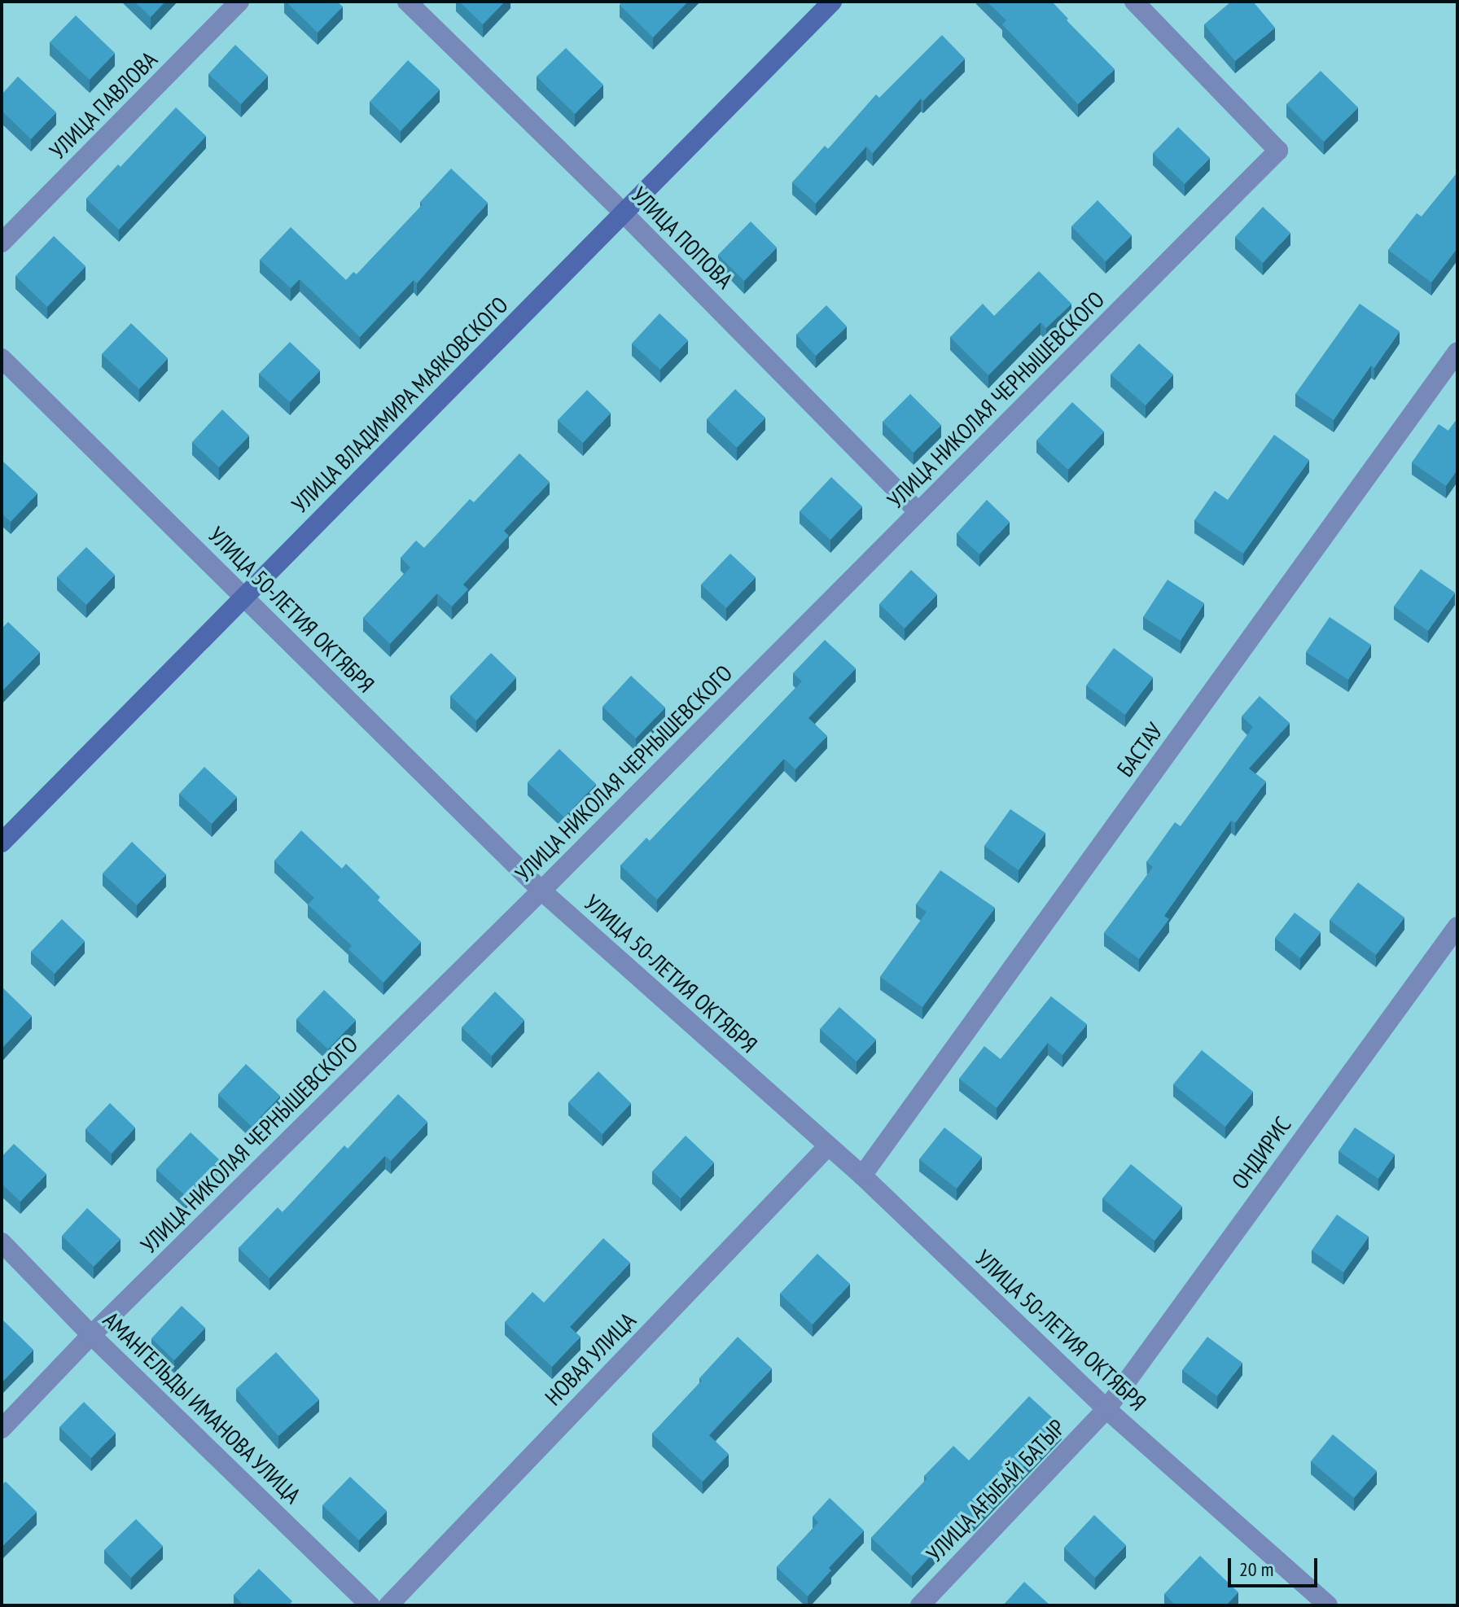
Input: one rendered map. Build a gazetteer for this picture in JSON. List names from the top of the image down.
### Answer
{
  "streets": {
    "street": [
      "УЛИЦА ПАВЛОВА",
      "УЛИЦА ПОПОВА",
      "УЛИЦА НИКОЛАЯ ЧЕРНЫШЕВСКОГО",
      "УЛИЦА ВЛАДИМИРА МАЯКОВСКОГО",
      "УЛИЦА 50-ЛЕТИЯ ОКТЯБРЯ",
      "БАСТАУ",
      "ОНДИРИС",
      "НОВАЯ УЛИЦА",
      "АМАНГЕЛЬДЫ ИМАНОВА УЛИЦА",
      "УЛИЦА АҒЫБАЙ БАТЫР"
    ]
  },
  "crossings": [
    ["УЛИЦА ПОПОВА", "УЛИЦА НИКОЛАЯ ЧЕРНЫШЕВСКОГО"],
    ["УЛИЦА ПОПОВА", "УЛИЦА ВЛАДИМИРА МАЯКОВСКОГО"],
    ["УЛИЦА НИКОЛАЯ ЧЕРНЫШЕВСКОГО", "УЛИЦА 50-ЛЕТИЯ ОКТЯБРЯ"],
    ["УЛИЦА НИКОЛАЯ ЧЕРНЫШЕВСКОГО", "АМАНГЕЛЬДЫ ИМАНОВА УЛИЦА"],
    ["УЛИЦА ВЛАДИМИРА МАЯКОВСКОГО", "УЛИЦА 50-ЛЕТИЯ ОКТЯБРЯ"],
    ["УЛИЦА 50-ЛЕТИЯ ОКТЯБРЯ", "БАСТАУ"],
    ["УЛИЦА 50-ЛЕТИЯ ОКТЯБРЯ", "ОНДИРИС"],
    ["УЛИЦА 50-ЛЕТИЯ ОКТЯБРЯ", "НОВАЯ УЛИЦА"],
    ["УЛИЦА 50-ЛЕТИЯ ОКТЯБРЯ", "УЛИЦА АҒЫБАЙ БАТЫР"],
    ["ОНДИРИС", "УЛИЦА АҒЫБАЙ БАТЫР"]
  ],
  "scale_bar": "20 m"
}
